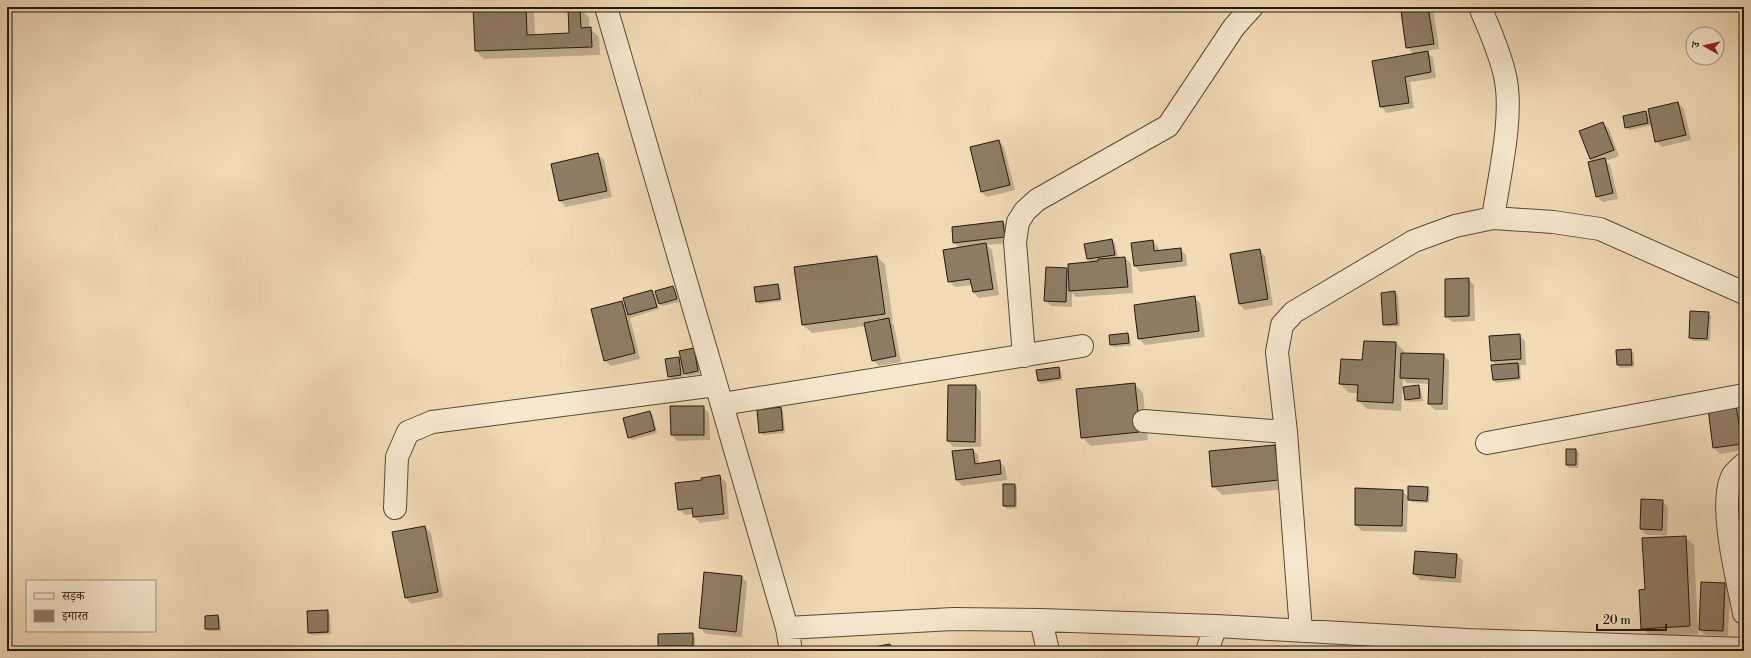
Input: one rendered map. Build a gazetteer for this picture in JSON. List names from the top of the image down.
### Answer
{
  "legend": ["सड़क", "इमारत"],
  "scale_bar": "20 m",
  "north": "left"
}
